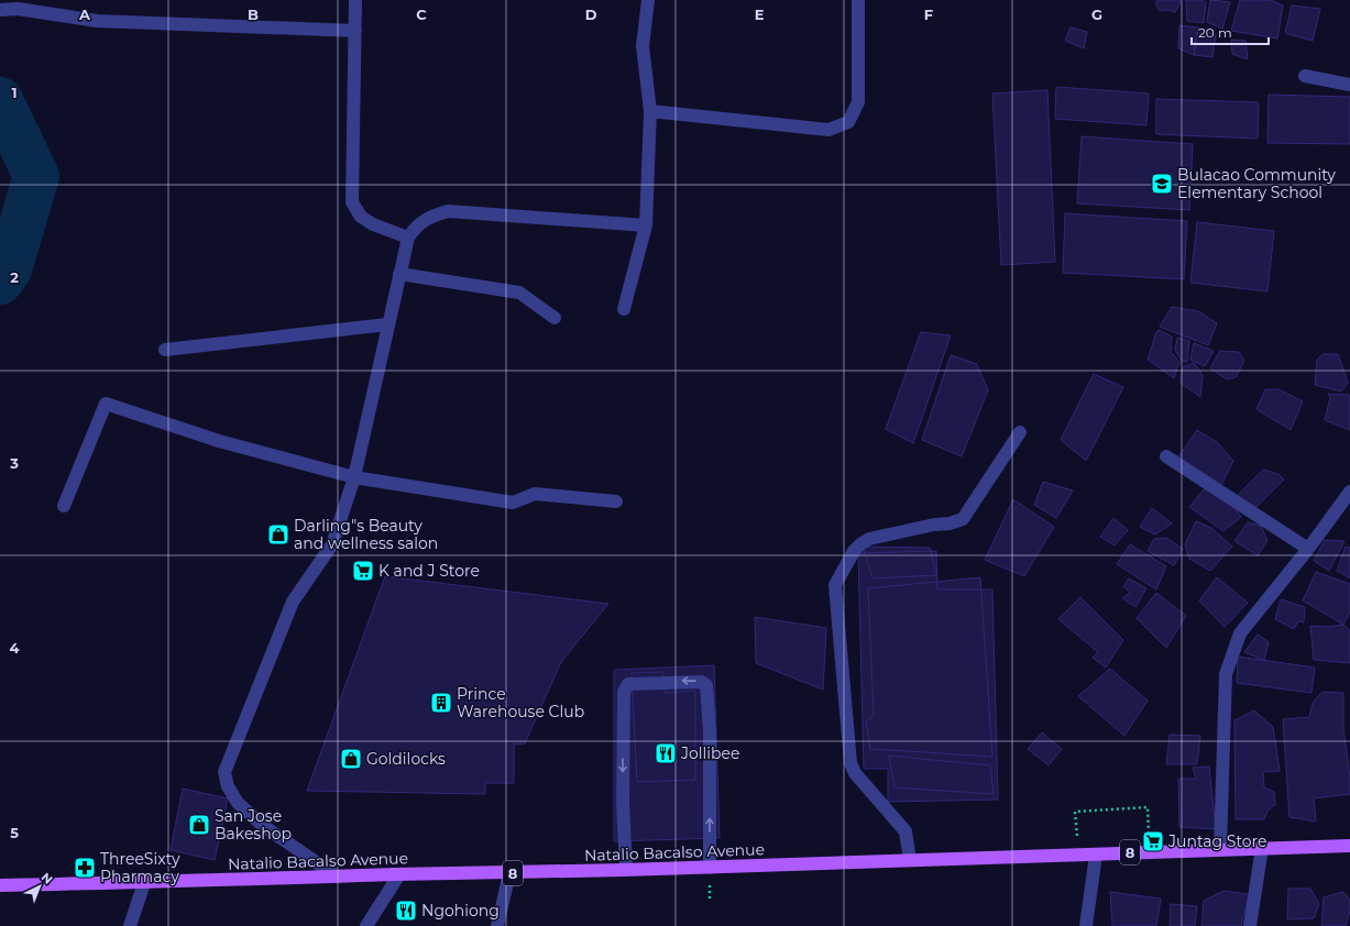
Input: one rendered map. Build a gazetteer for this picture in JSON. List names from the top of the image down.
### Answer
{
  "streets": {
    "main road": ["Natalio Bacalso Avenue", "8"]
  },
  "places": {
    "school or university": ["Bulacao Community Elementary School"],
    "shop": ["Darling\"s Beauty and wellness salon", "Goldilocks", "San Jose Bakeshop"],
    "supermarket": ["K and J Store", "Juntag Store"],
    "building": ["Prince Warehouse Club"],
    "restaurant": ["Jollibee", "Ngohiong"],
    "pharmacy": ["ThreeSixty Pharmacy"]
  },
  "scale_bar": "20 m",
  "north": "top right",
  "grid": {
    "columns": [
      "A",
      "B",
      "C",
      "D",
      "E",
      "F",
      "G"
    ],
    "rows": [
      "1",
      "2",
      "3",
      "4",
      "5"
    ]
  }
}
